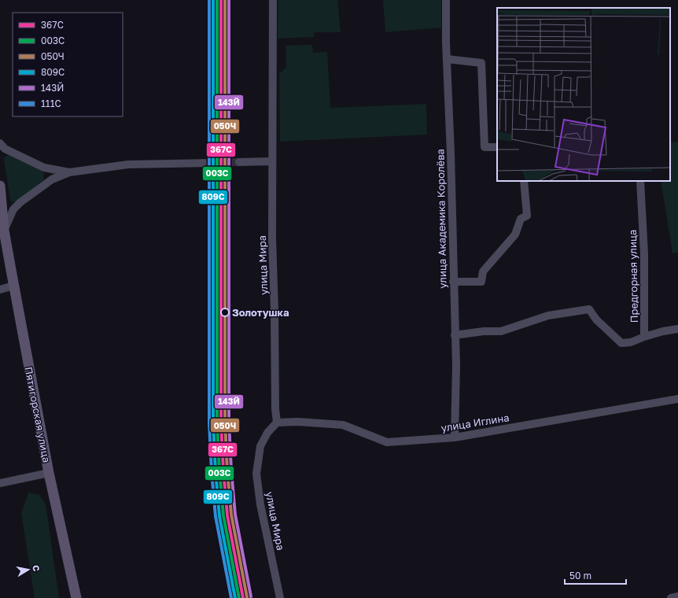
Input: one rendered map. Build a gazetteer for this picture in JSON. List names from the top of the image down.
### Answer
{
  "streets": {
    "main road": ["Пятигорская улица"],
    "street": [
      "улица Академика Королёва",
      "улица Мира",
      "Предгорная улица",
      "улица Иглина"
    ]
  },
  "crossings": [
    ["улица Академика Королёва", "улица Иглина"],
    ["улица Мира", "улица Иглина"]
  ],
  "places": ["Золотушка"],
  "lines": [
    "transit line 367С",
    "transit line 003С",
    "transit line 050Ч",
    "transit line 809С",
    "transit line 143Й",
    "transit line 111С"
  ],
  "legend": [
    "367С",
    "003С",
    "050Ч",
    "809С",
    "143Й",
    "111С"
  ],
  "scale_bar": "50 m",
  "north": "right"
}
